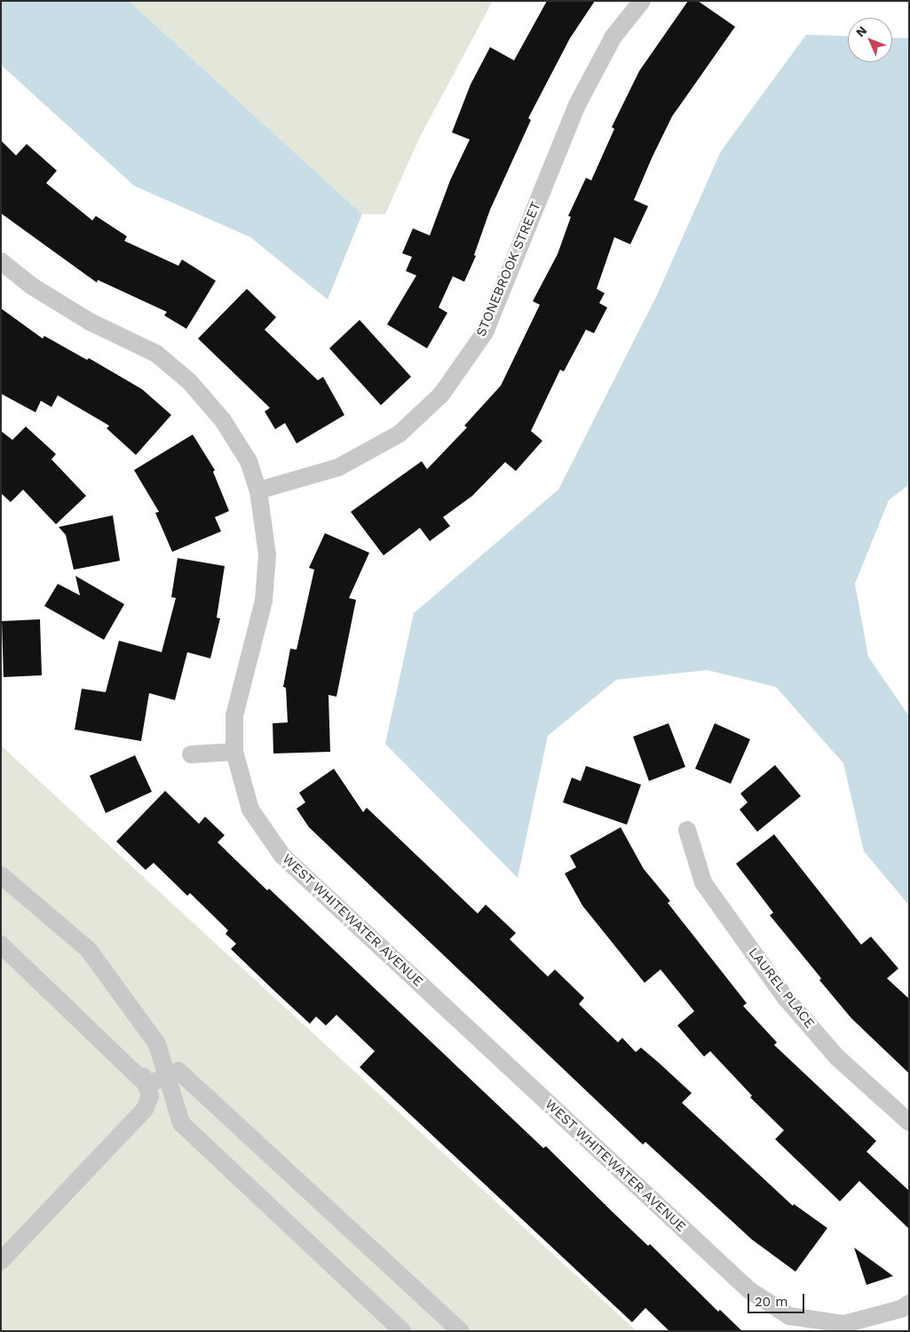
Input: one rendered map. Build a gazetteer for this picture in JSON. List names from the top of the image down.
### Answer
{
  "streets": {
    "street": ["STONEBROOK STREET", "WEST WHITEWATER AVENUE", "LAUREL PLACE"]
  },
  "crossings": [
    ["STONEBROOK STREET", "WEST WHITEWATER AVENUE"]
  ],
  "scale_bar": "20 m",
  "north": "top left"
}
